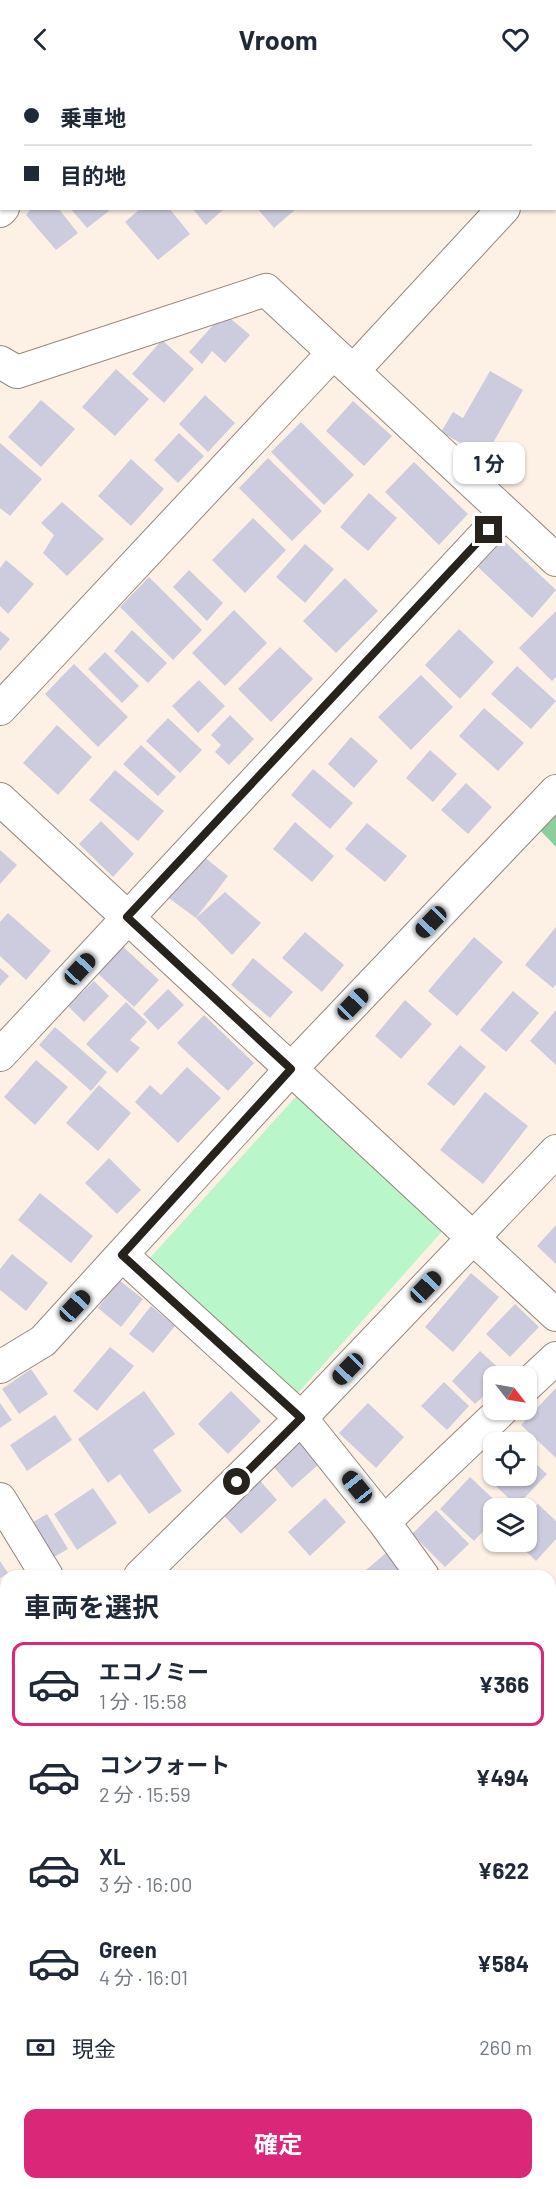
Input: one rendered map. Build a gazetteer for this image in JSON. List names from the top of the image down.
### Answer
{
  "north": "bottom right",
  "page": {
    "header": "Vroom",
    "banner": ["乗車地", "目的地"],
    "bubble": "1 分",
    "heading": "車両を選択",
    "list": [
      {
        "name": "エコノミー",
        "note": "1 分 · 15:58",
        "value": "¥366"
      },
      {
        "name": "コンフォート",
        "note": "2 分 · 15:59",
        "value": "¥494"
      },
      {
        "name": "XL",
        "note": "3 分 · 16:00",
        "value": "¥622"
      },
      {
        "name": "Green",
        "note": "4 分 · 16:01",
        "value": "¥584"
      }
    ],
    "pay": ["現金", "260 m"],
    "buttons": "確定"
  }
}
